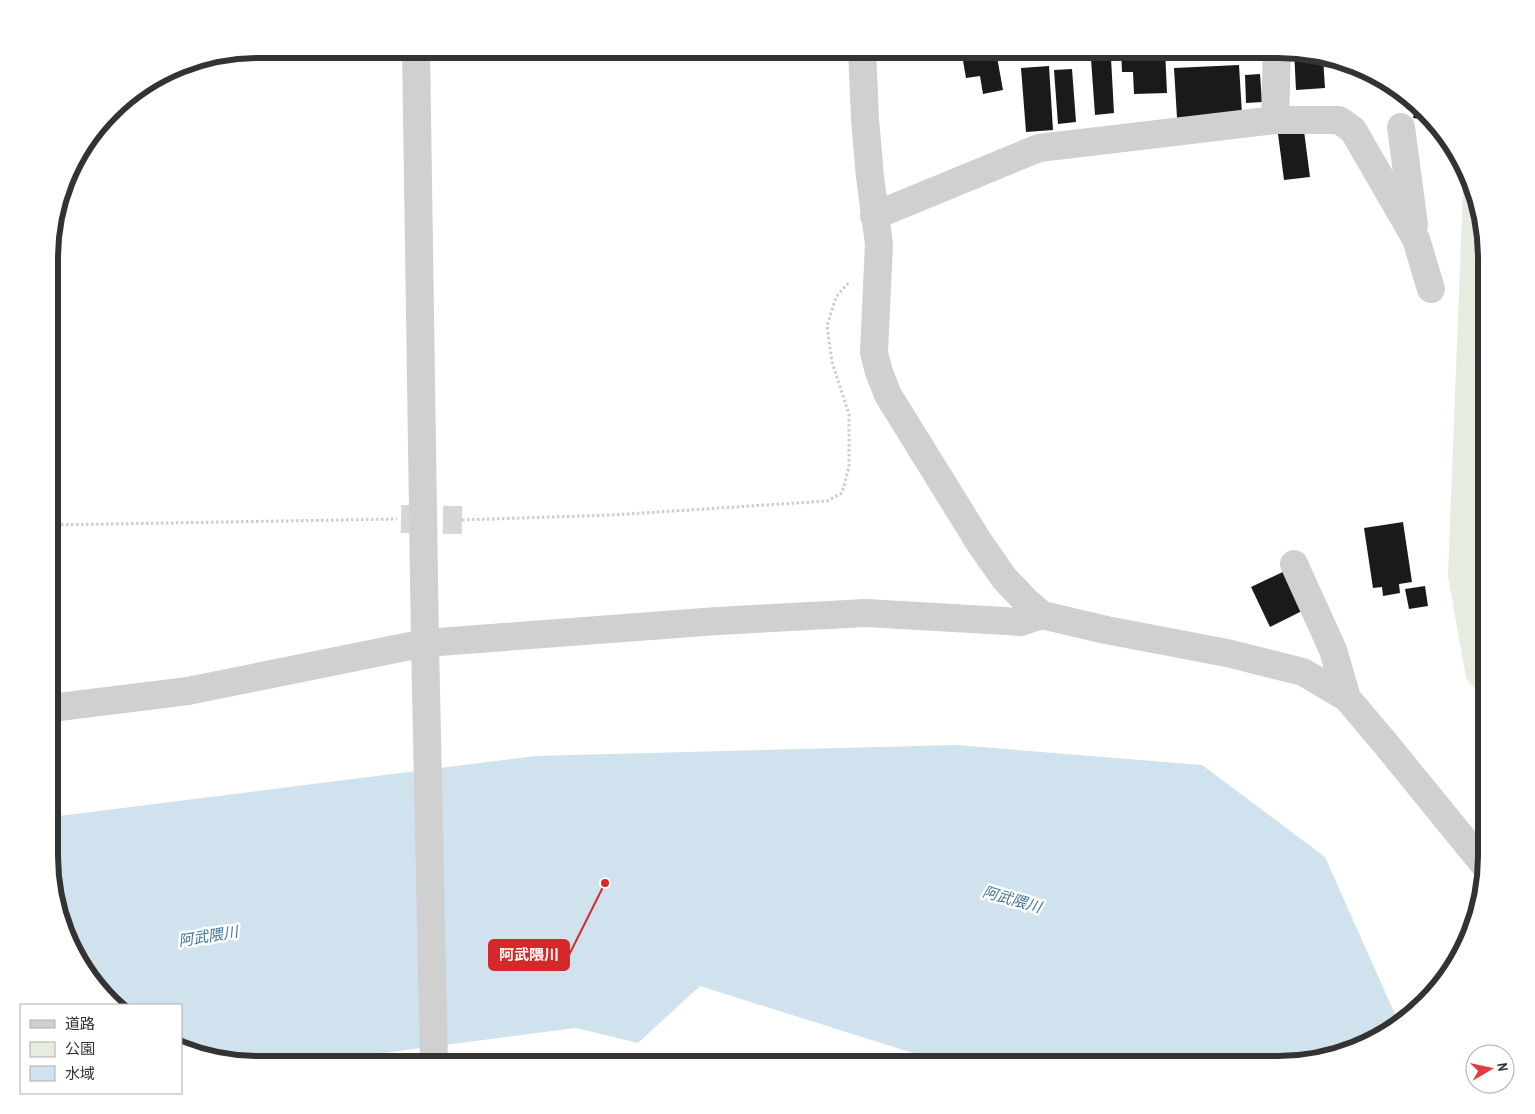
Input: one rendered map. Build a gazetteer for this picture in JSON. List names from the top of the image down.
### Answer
{
  "water": ["阿武隈川"],
  "places": ["阿武隈川"],
  "legend": ["道路", "公園", "水域"],
  "north": "right"
}
